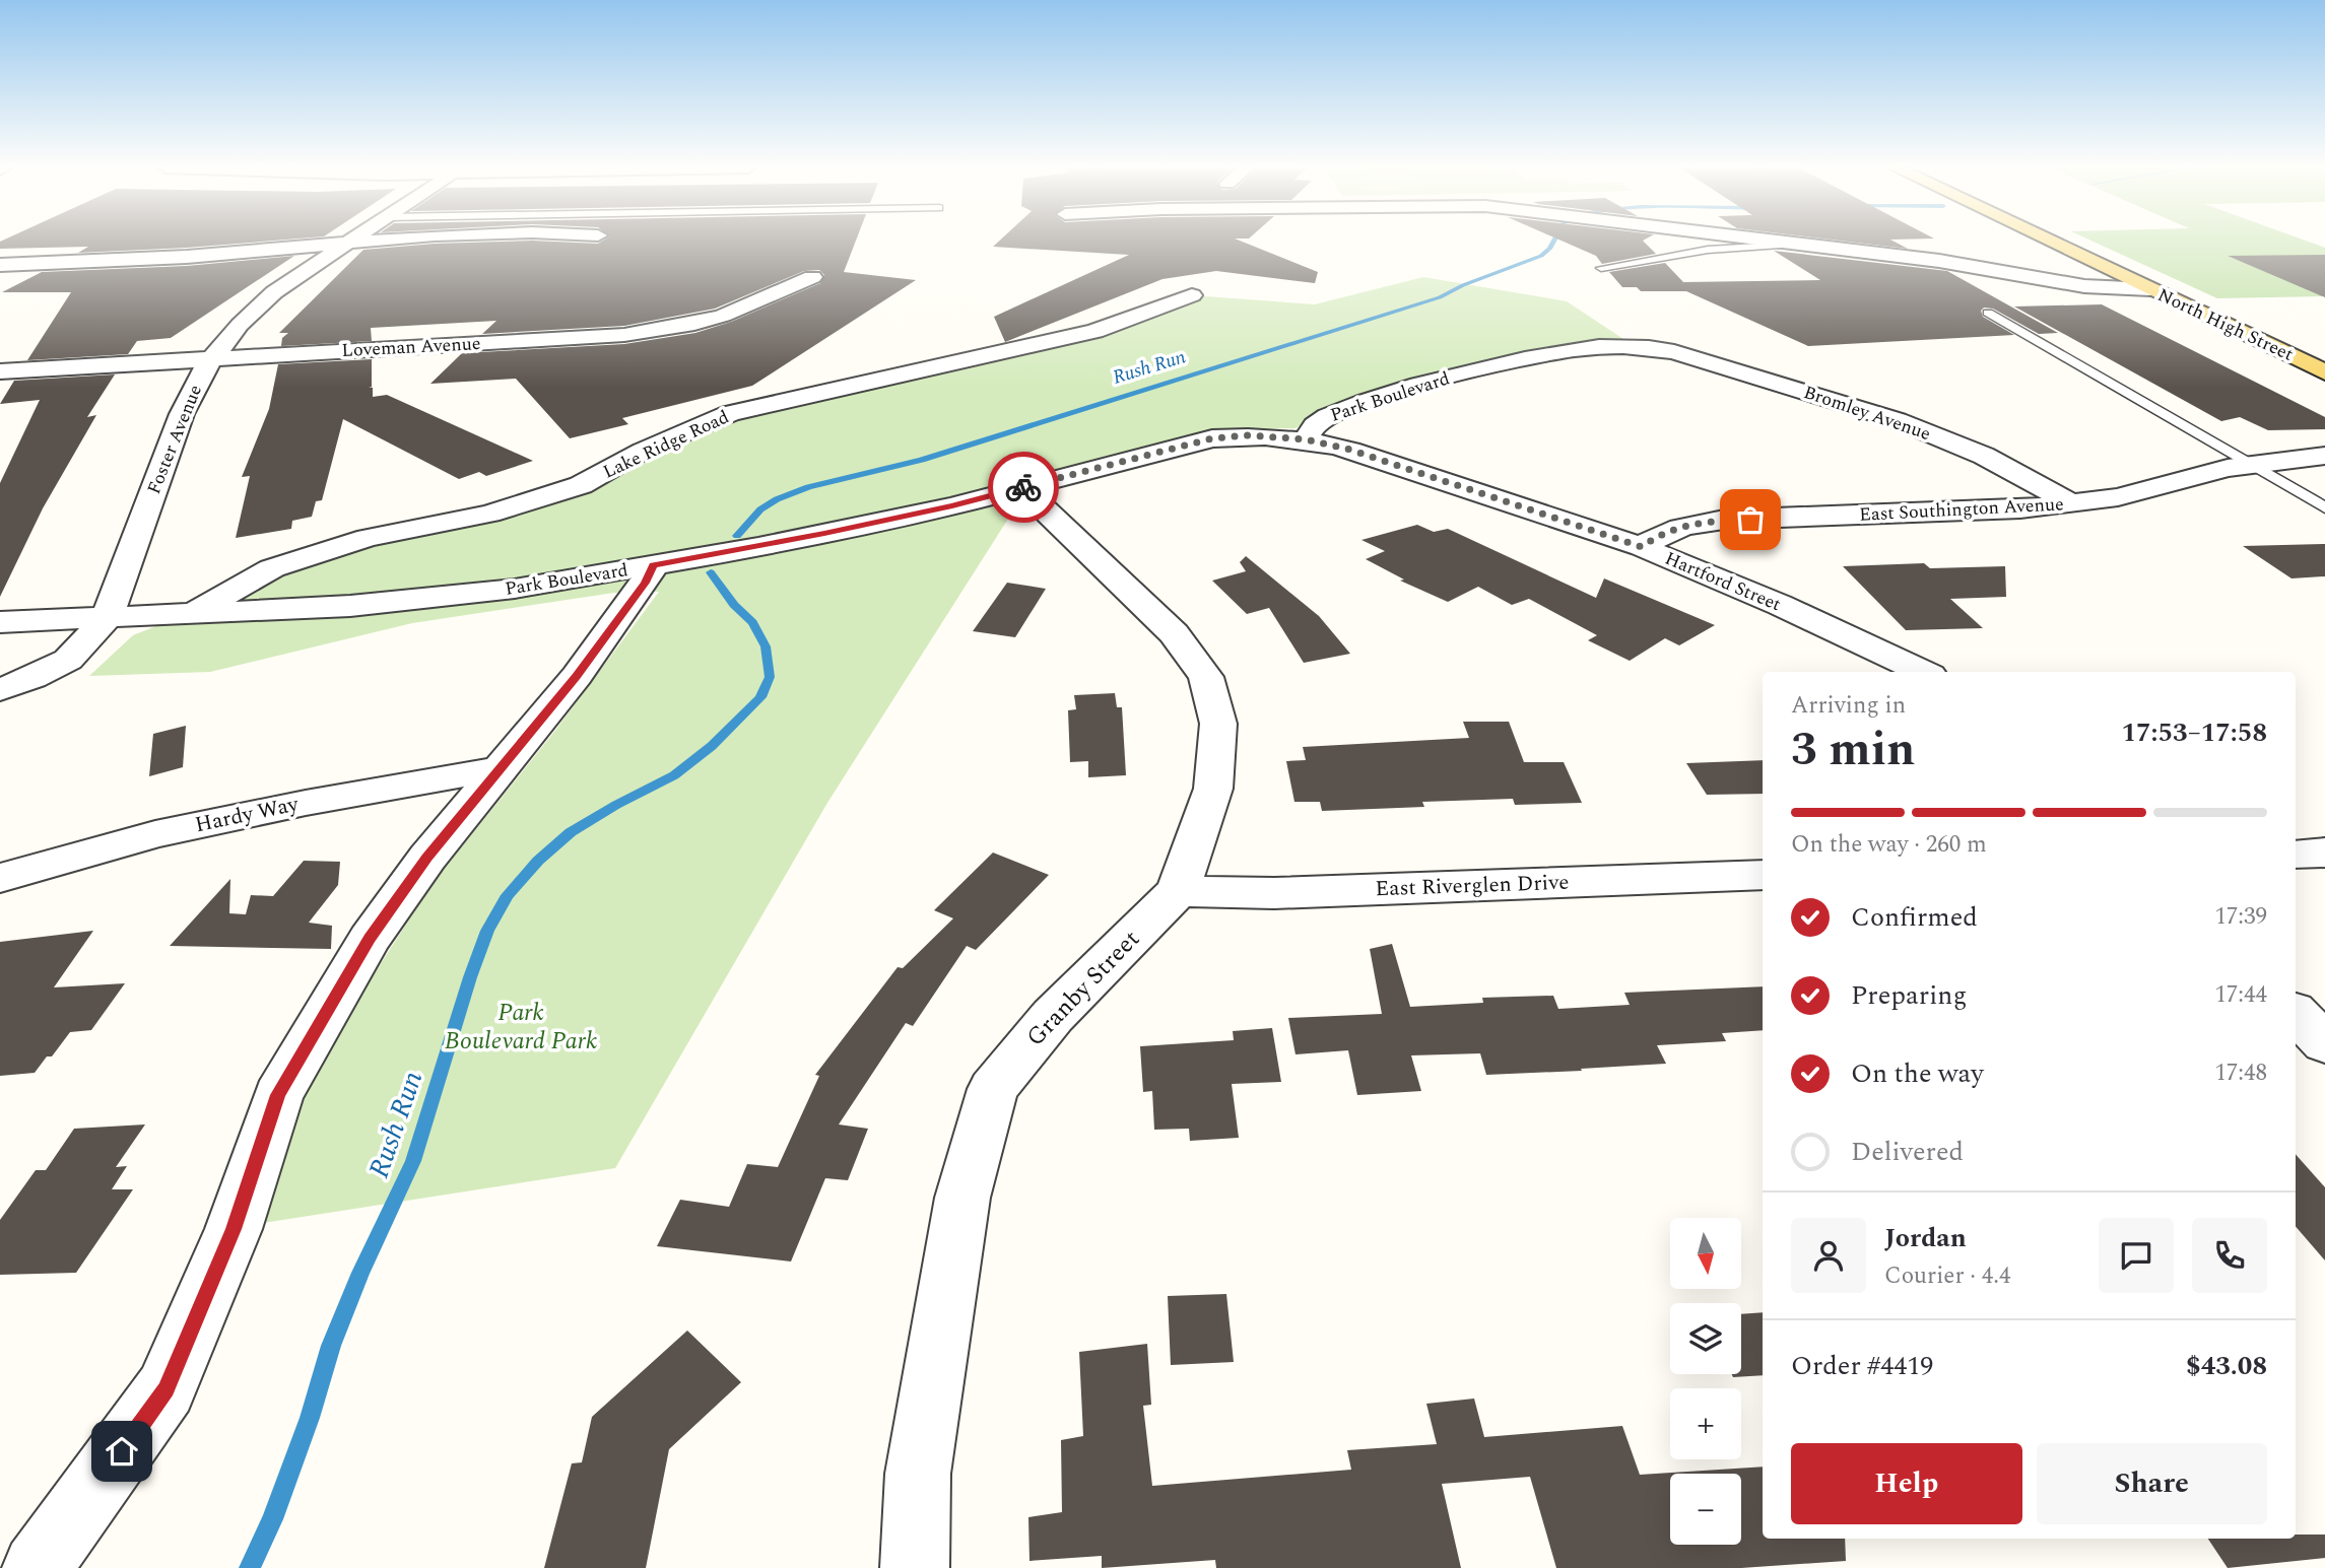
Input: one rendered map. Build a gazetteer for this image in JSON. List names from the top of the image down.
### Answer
{
  "streets": {
    "main road": ["North High Street"],
    "street": [
      "Loveman Avenue",
      "Park Boulevard",
      "Bromley Avenue",
      "Foster Avenue",
      "Lake Ridge Road",
      "East Southington Avenue",
      "Hartford Street",
      "Hardy Way",
      "East Riverglen Drive",
      "Granby Street"
    ]
  },
  "crossings": [
    ["Loveman Avenue", "Foster Avenue"],
    ["Park Boulevard", "Bromley Avenue"],
    ["Park Boulevard", "Foster Avenue"],
    ["Park Boulevard", "Lake Ridge Road"],
    ["Park Boulevard", "Hartford Street"],
    ["Park Boulevard", "Granby Street"],
    ["Bromley Avenue", "East Southington Avenue"],
    ["East Southington Avenue", "Hartford Street"],
    ["East Riverglen Drive", "Granby Street"]
  ],
  "water": ["Rush Run"],
  "parks": ["Park Boulevard Park"],
  "north": "bottom",
  "page": {
    "heading": ["3 min", "Arriving in", "17:53–17:58"],
    "panel": [
      "Jordan",
      "Courier · 4.4",
      "Order #4419",
      "$43.08"
    ],
    "bar": "On the way · 260 m",
    "list": [
      ["Confirmed", "17:39"],
      ["Preparing", "17:44"],
      ["On the way", "17:48"],
      "Delivered"
    ],
    "map_buttons": ["+", "−"],
    "buttons": ["Help", "Share"]
  }
}
